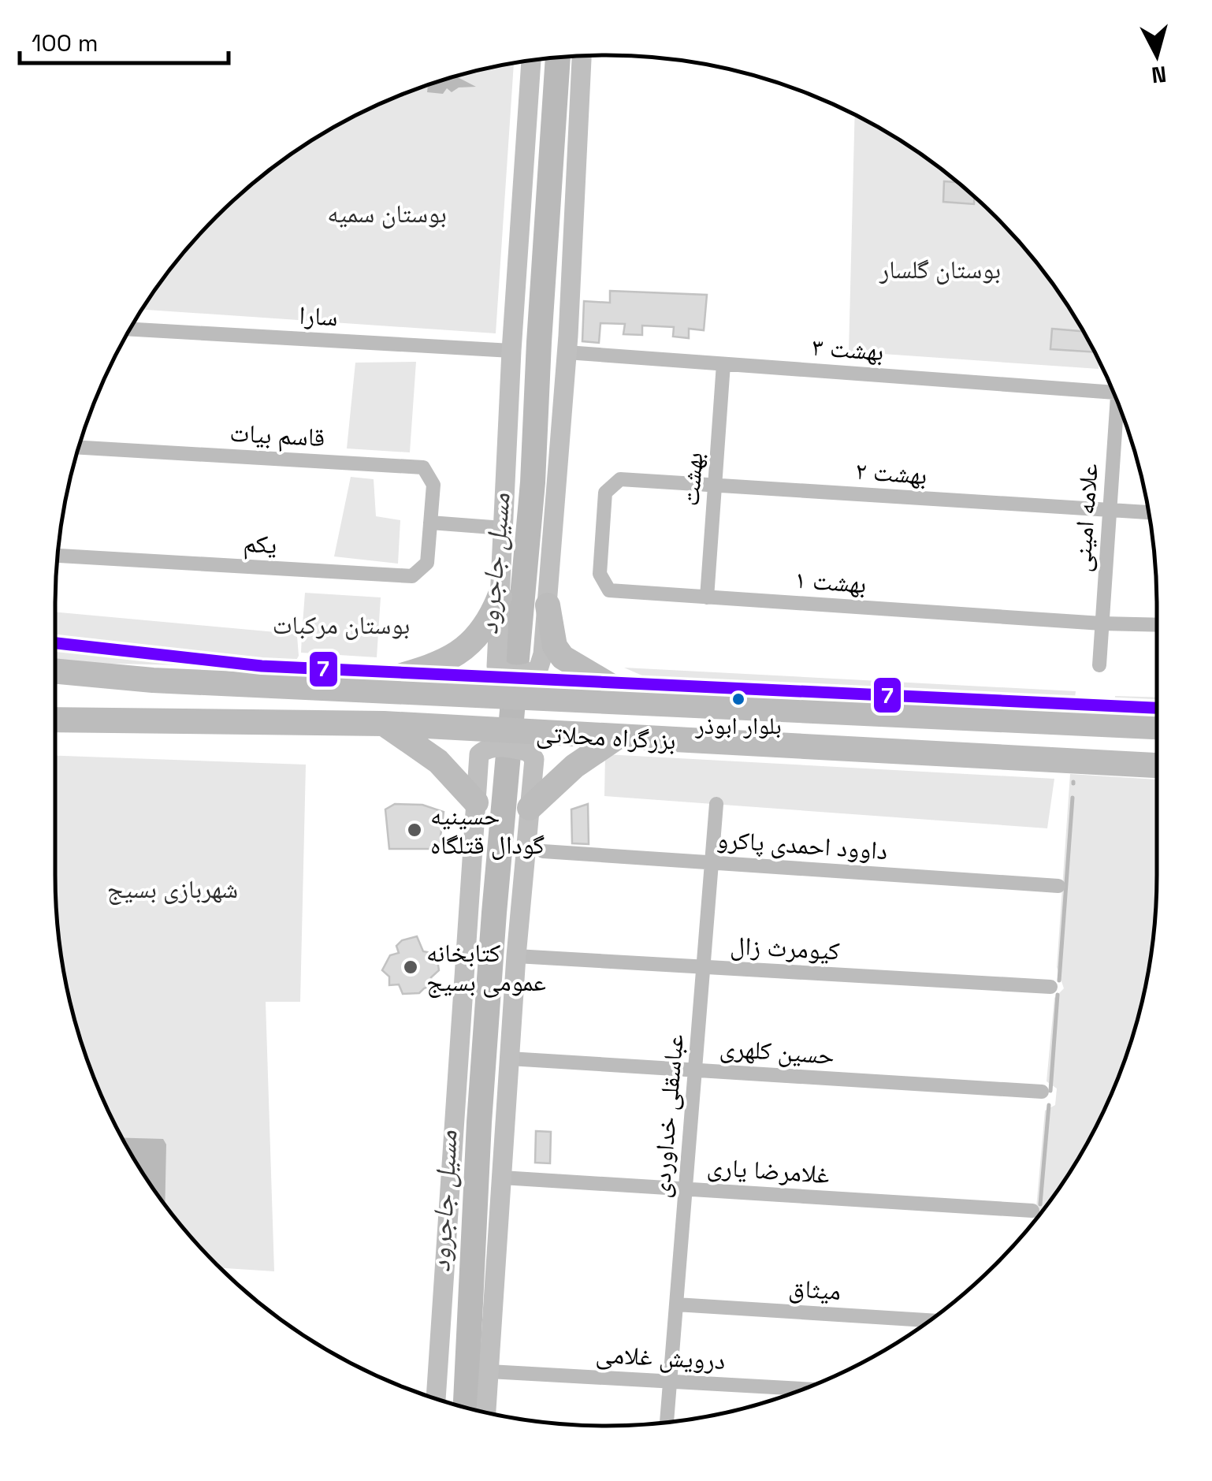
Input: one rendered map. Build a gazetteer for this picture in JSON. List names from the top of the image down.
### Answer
{
  "streets": {
    "highway": ["بزرگراه محلاتی"],
    "street": [
      "سارا",
      "بهشت ۳",
      "قاسم بیات",
      "بهشت ۲",
      "بهشت",
      "علامه امینی",
      "یکم",
      "بهشت ۱",
      "داوود احمدی پاکرو",
      "کیومرث زال",
      "حسین کلهری",
      "عباسقلی خداوردی",
      "غلامرضا یاری",
      "میثاق",
      "درویش غلامی"
    ]
  },
  "crossings": [
    ["بهشت ۳", "بهشت"],
    ["قاسم بیات", "یکم"],
    ["بهشت ۲", "بهشت"],
    ["بهشت ۲", "علامه امینی"],
    ["بهشت ۲", "بهشت ۱"],
    ["بهشت", "بهشت ۱"],
    ["علامه امینی", "بهشت ۱"],
    ["داوود احمدی پاکرو", "عباسقلی خداوردی"],
    ["کیومرث زال", "عباسقلی خداوردی"],
    ["حسین کلهری", "عباسقلی خداوردی"],
    ["عباسقلی خداوردی", "غلامرضا یاری"],
    ["عباسقلی خداوردی", "میثاق"],
    ["عباسقلی خداوردی", "درویش غلامی"]
  ],
  "water": ["مسیل جاجرود"],
  "parks": [
    "بوستان سمیه",
    "بوستان گلسار",
    "بوستان مرکبات",
    "شهربازی بسیج"
  ],
  "places": ["بلوار ابوذر", "حسینیه گودال قتلگاه", "کتابخانه عمومی بسیج"],
  "lines": ["transit line 7"],
  "scale_bar": "100 m",
  "north": "bottom"
}
